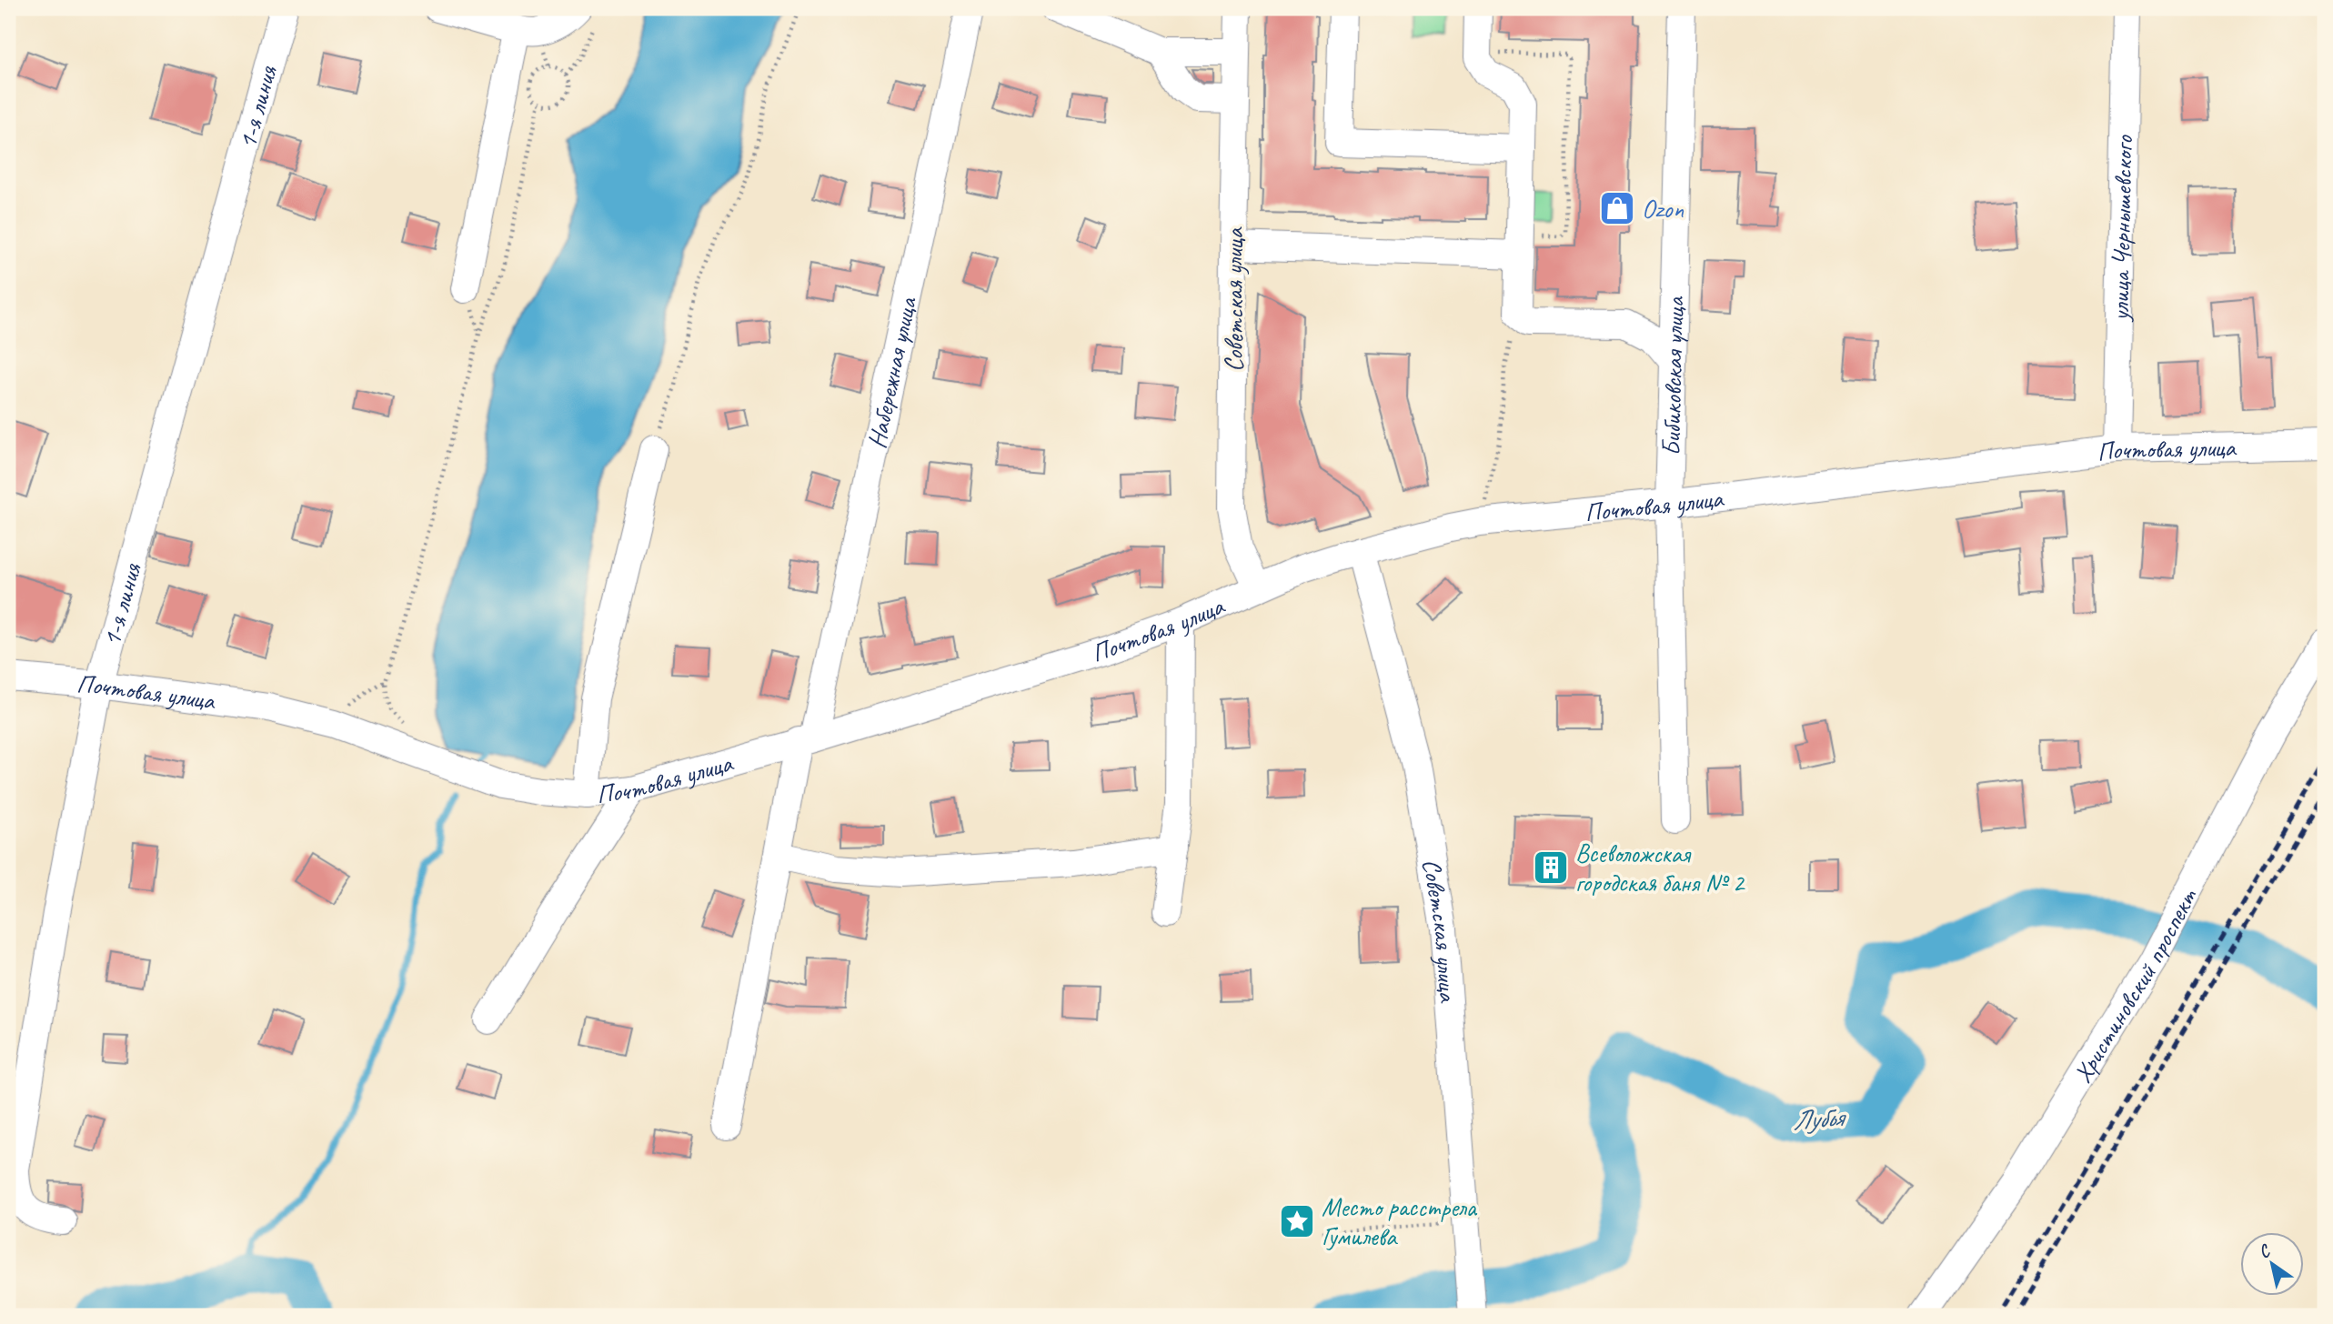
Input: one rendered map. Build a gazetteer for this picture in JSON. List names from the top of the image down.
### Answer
{
  "streets": {
    "street": [
      "1-я линия",
      "улица Чернышевского",
      "Советская улица",
      "Набережная улица",
      "Бибиковская улица",
      "Почтовая улица",
      "Христиновский проспект"
    ]
  },
  "crossings": [
    ["1-я линия", "Почтовая улица"],
    ["улица Чернышевского", "Почтовая улица"],
    ["Советская улица", "Почтовая улица"],
    ["Набережная улица", "Почтовая улица"],
    ["Бибиковская улица", "Почтовая улица"]
  ],
  "water": ["Лубья"],
  "places": {
    "shop": ["Ozon"],
    "building": ["Всеволожская городская баня № 2"],
    "place": ["Место расстрела Гумилева"]
  },
  "north": "top left"
}
